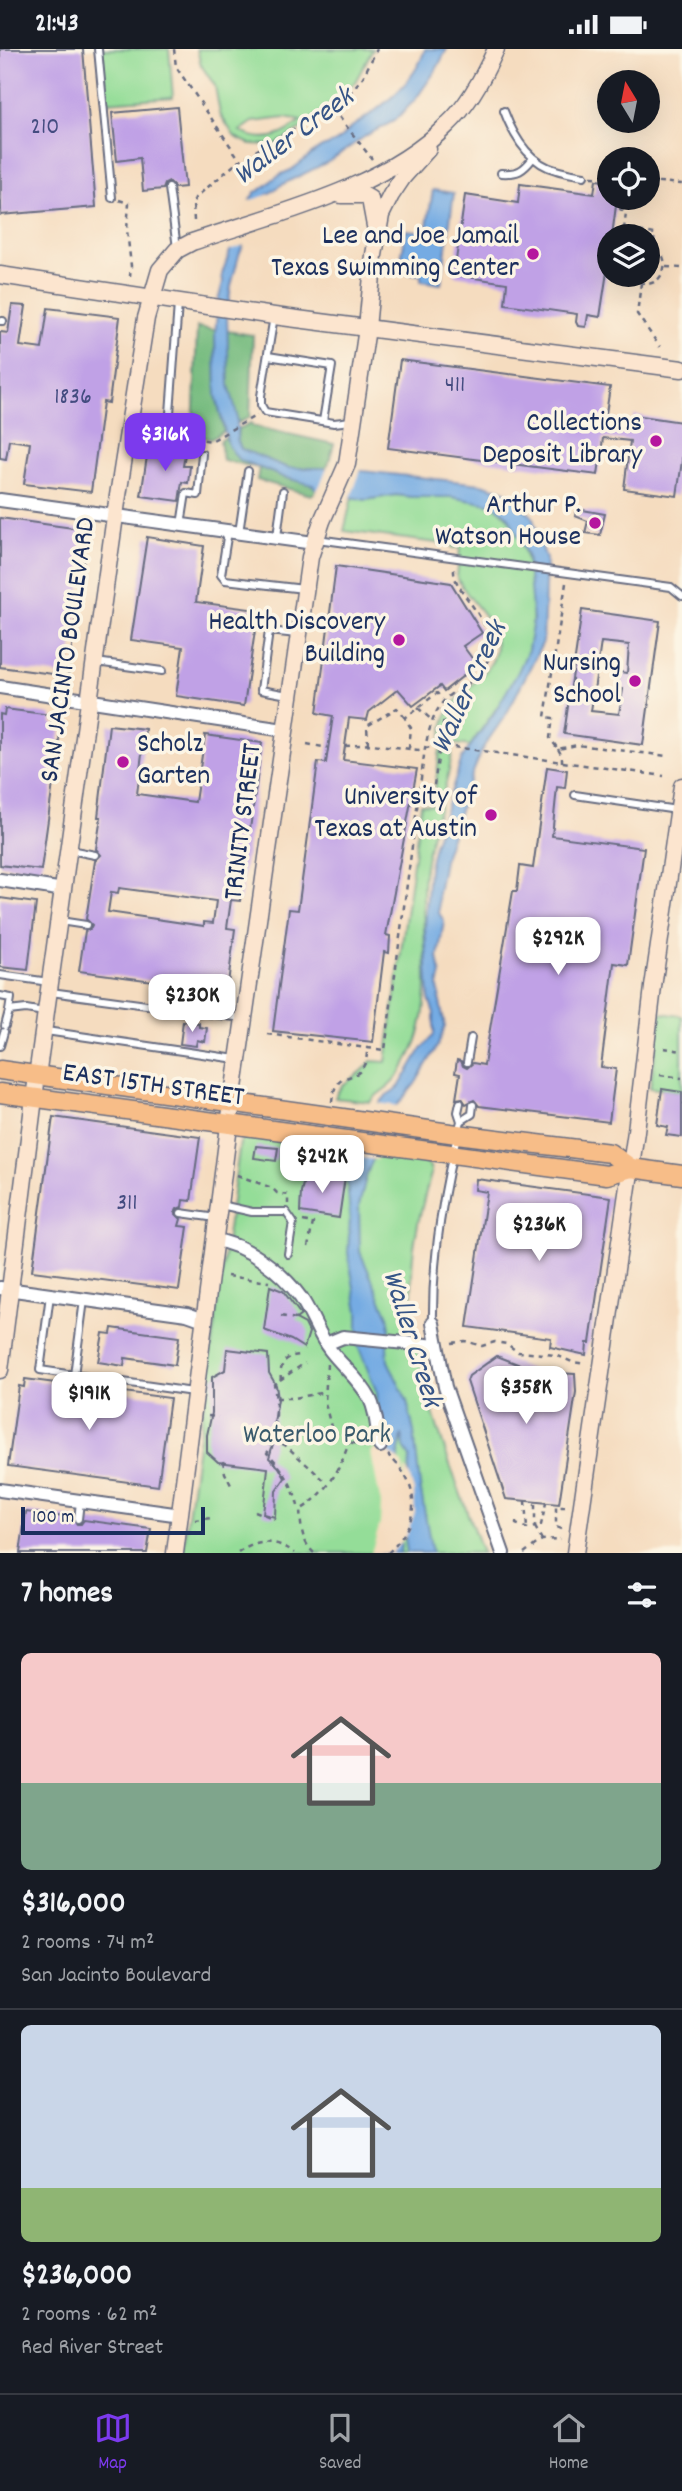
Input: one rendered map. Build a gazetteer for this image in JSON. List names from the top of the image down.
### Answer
{
  "streets": {
    "main road": ["SAN JACINTO BOULEVARD", "TRINITY STREET", "EAST 15TH STREET"]
  },
  "crossings": [
    ["SAN JACINTO BOULEVARD", "EAST 15TH STREET"],
    ["TRINITY STREET", "EAST 15TH STREET"]
  ],
  "water": ["Waller Creek"],
  "parks": ["Waterloo Park"],
  "places": [
    "Lee and Joe Jamail Texas Swimming Center",
    "Collections Deposit Library",
    "Arthur P. Watson House",
    "Health Discovery Building",
    "Nursing School",
    "Scholz Garten",
    "University of Texas at Austin"
  ],
  "house_numbers": [
    "210",
    "411",
    "1836",
    "311"
  ],
  "scale_bar": "100 m",
  "north": "top",
  "page": {
    "status": "21:43",
    "price": [
      "$316K",
      "$292K",
      "$230K",
      "$242K",
      "$236K",
      "$358K",
      "$191K"
    ],
    "scale": "100 m",
    "heading": "7 homes",
    "list": [
      {
        "name": "$316,000",
        "note": "2 rooms · 74 m² · San Jacinto Boulevard"
      },
      {
        "name": "$236,000",
        "note": "2 rooms · 62 m² · Red River Street"
      }
    ],
    "tabs": ["Map", "Saved", "Home"]
  }
}
